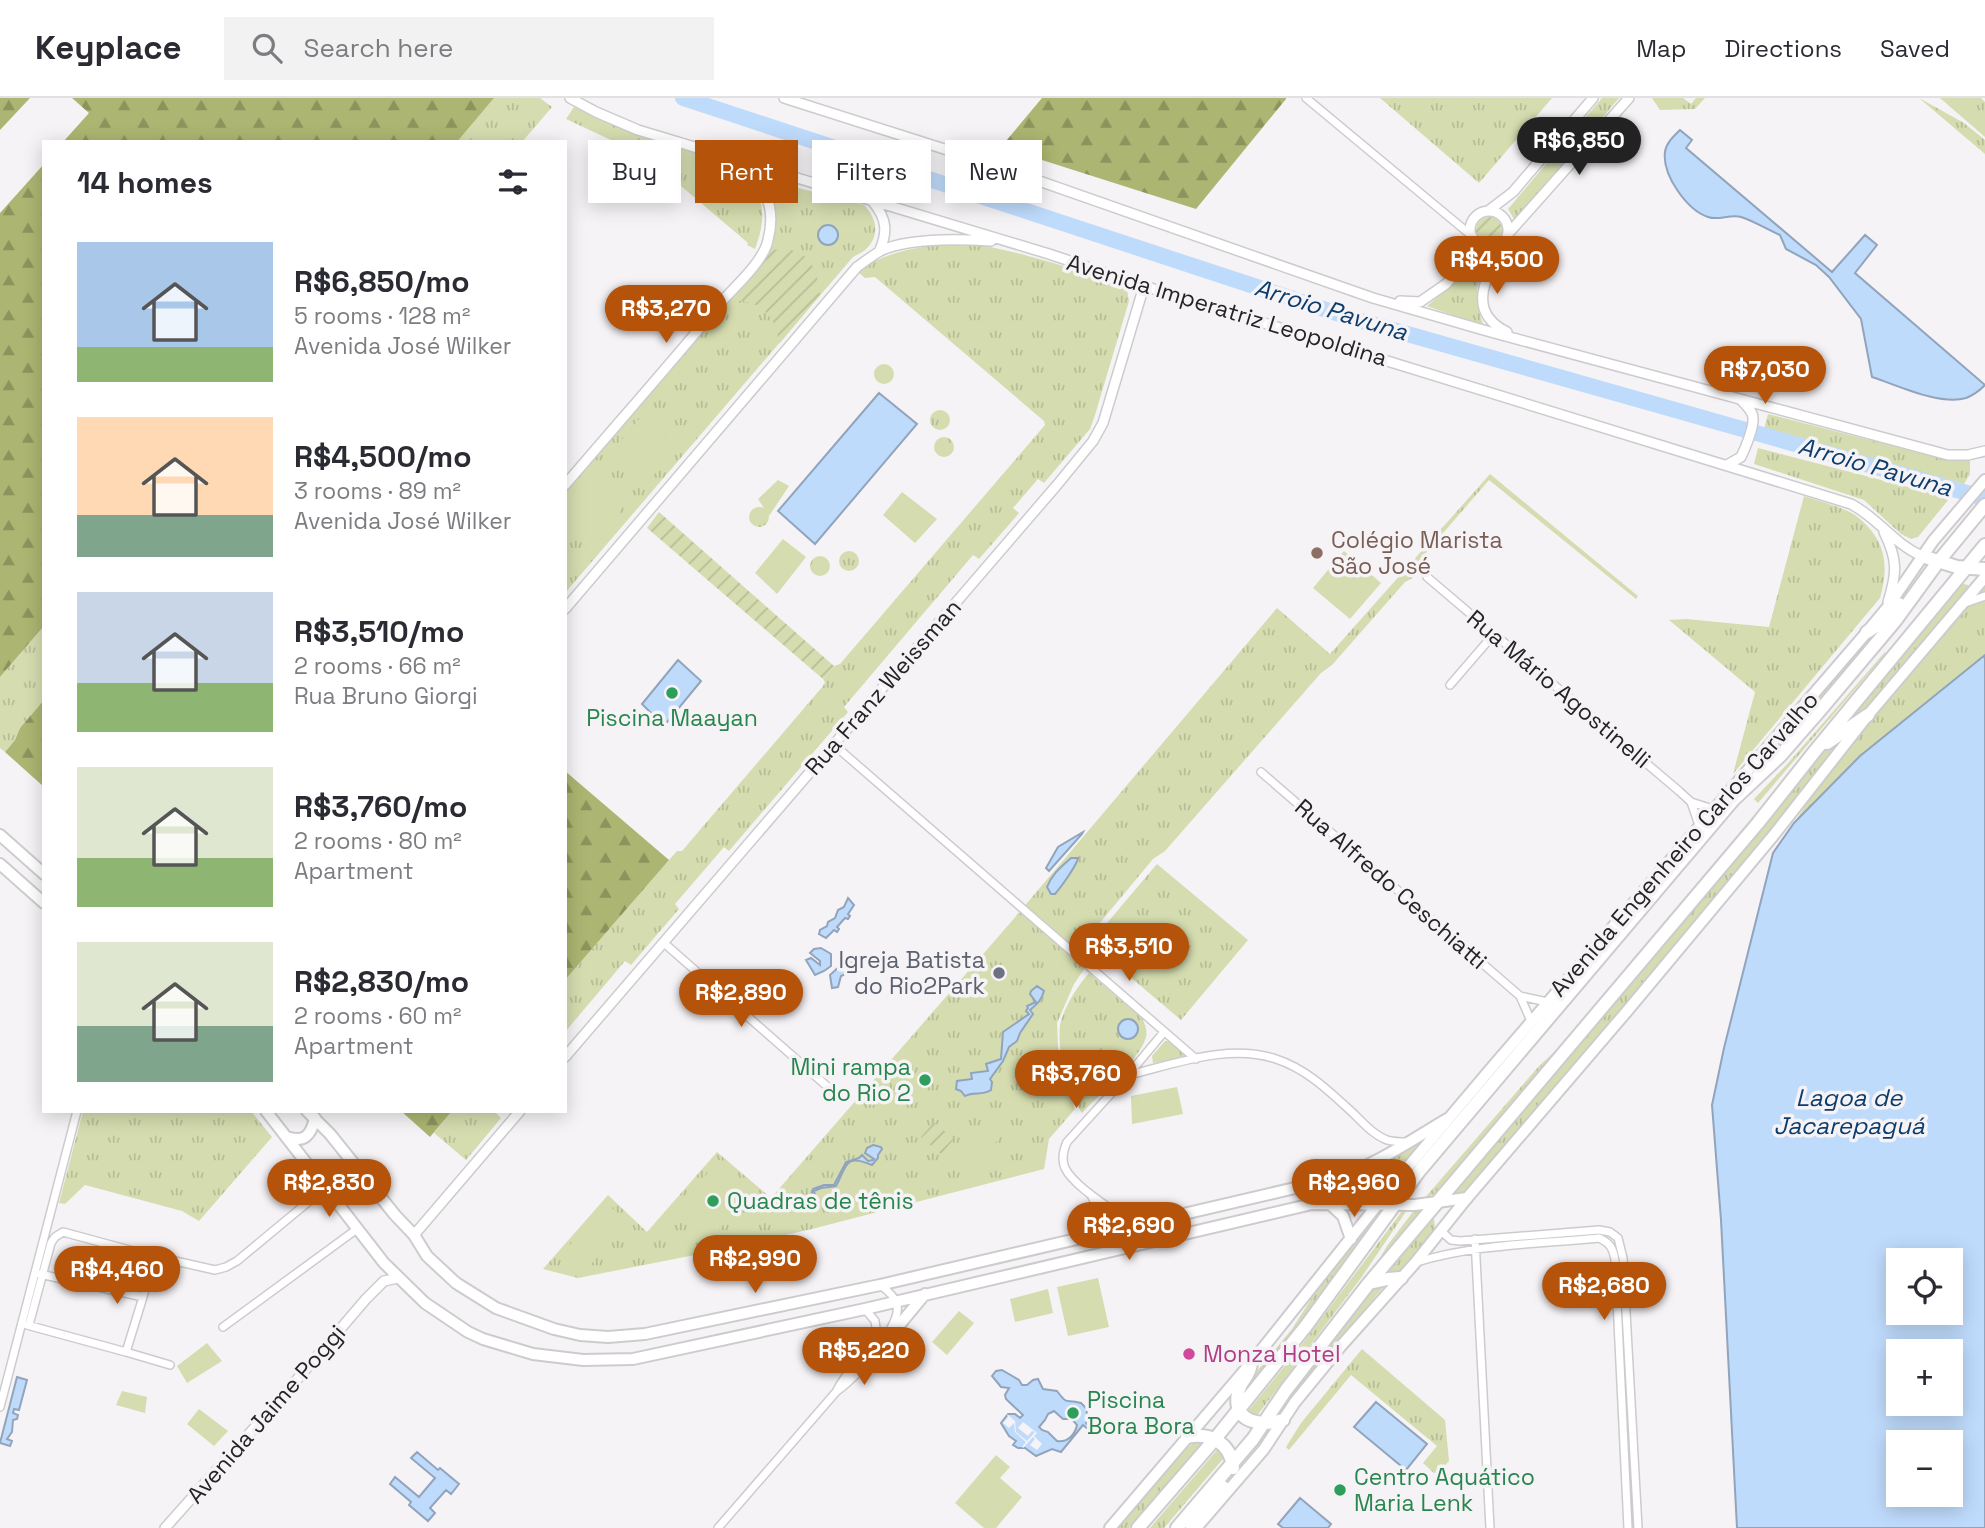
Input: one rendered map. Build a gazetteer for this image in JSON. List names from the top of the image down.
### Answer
{
  "streets": {
    "highway": ["Avenida Engenheiro Carlos Carvalho"],
    "street": [
      "Avenida Imperatriz Leopoldina",
      "Rua Franz Weissman",
      "Rua Mário Agostinelli",
      "Rua Alfredo Ceschiatti",
      "Avenida Jaime Poggi"
    ]
  },
  "crossings": [
    ["Avenida Imperatriz Leopoldina", "Rua Franz Weissman"],
    ["Avenida Imperatriz Leopoldina", "Avenida Engenheiro Carlos Carvalho"],
    ["Rua Mário Agostinelli", "Avenida Engenheiro Carlos Carvalho"],
    ["Avenida Engenheiro Carlos Carvalho", "Rua Alfredo Ceschiatti"]
  ],
  "water": ["Arroio Pavuna", "Lagoa de Jacarepaguá"],
  "places": [
    "Colégio Marista São José",
    "Piscina Maayan",
    "Igreja Batista do Rio2Park",
    "Mini rampa do Rio 2",
    "Quadras de tênis",
    "Monza Hotel",
    "Piscina Bora Bora",
    "Centro Aquático Maria Lenk"
  ],
  "page": {
    "header": "Keyplace",
    "search": "Search here",
    "nav": ["Map", "Directions", "Saved"],
    "price": [
      "R$6,850",
      "R$4,500",
      "R$3,270",
      "R$7,030",
      "R$3,510",
      "R$2,890",
      "R$3,760",
      "R$2,830",
      "R$2,960",
      "R$2,690",
      "R$2,990",
      "R$4,460",
      "R$2,680",
      "R$5,220"
    ],
    "chip": [
      "Buy",
      "Rent",
      "Filters",
      "New"
    ],
    "heading": "14 homes",
    "list": [
      {
        "name": "R$6,850/mo",
        "note": "5 rooms · 128 m² · Avenida José Wilker"
      },
      {
        "name": "R$4,500/mo",
        "note": "3 rooms · 89 m² · Avenida José Wilker"
      },
      {
        "name": "R$3,510/mo",
        "note": "2 rooms · 66 m² · Rua Bruno Giorgi"
      },
      {
        "name": "R$3,760/mo",
        "note": "2 rooms · 80 m² · Apartment"
      },
      {
        "name": "R$2,830/mo",
        "note": "2 rooms · 60 m² · Apartment"
      }
    ],
    "map_buttons": ["+", "−"]
  }
}
